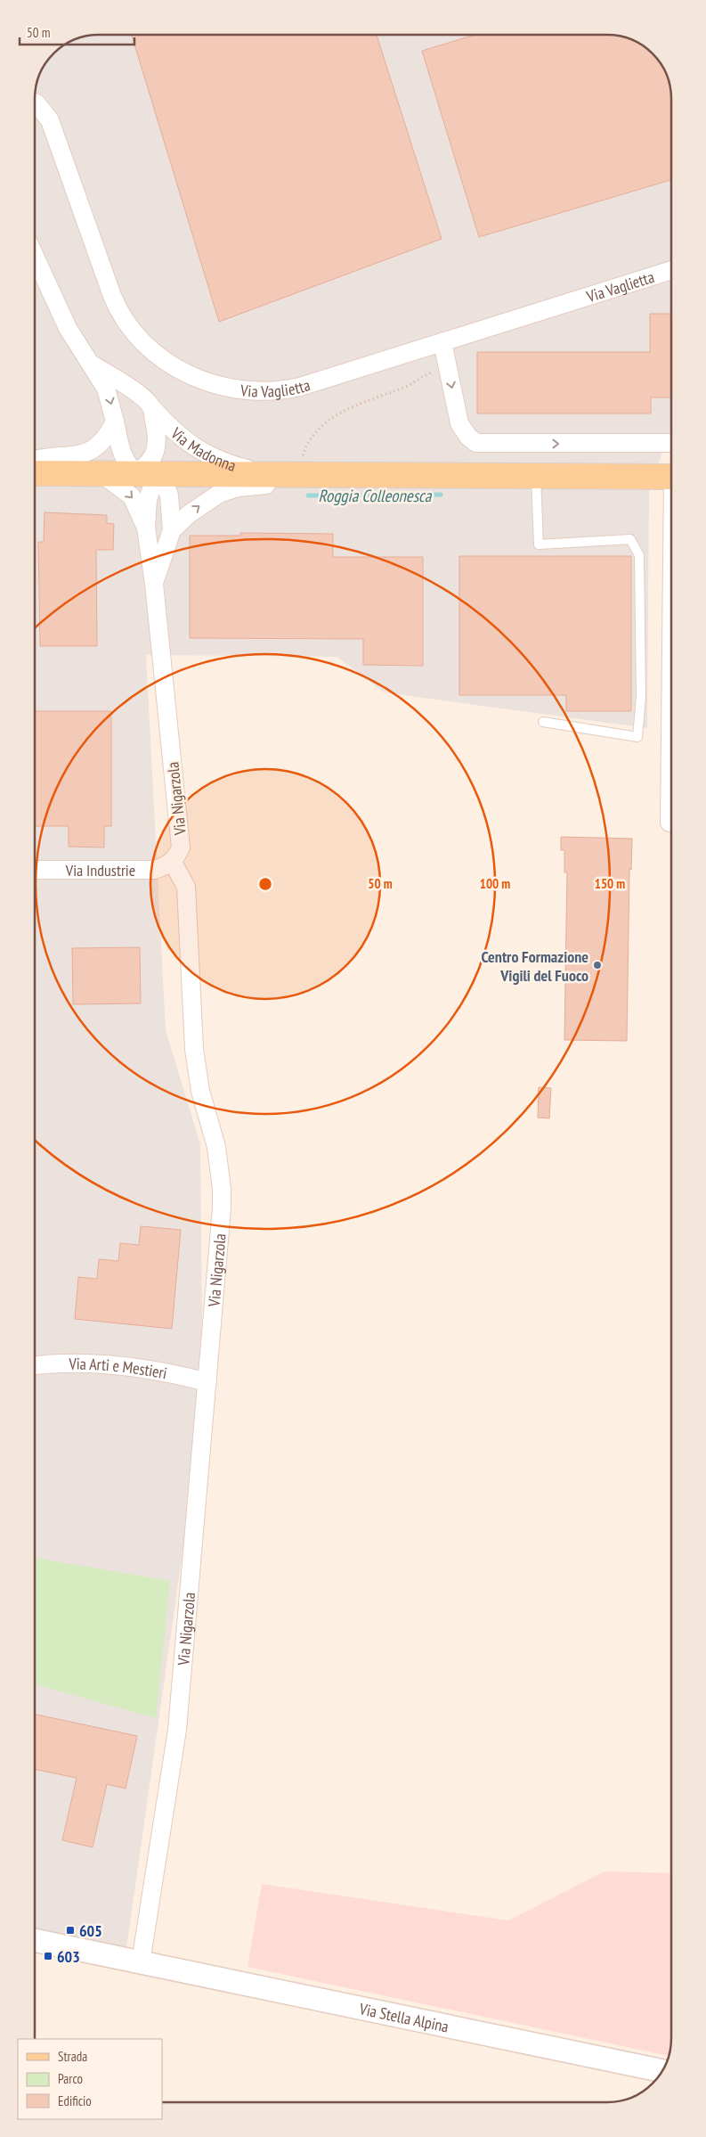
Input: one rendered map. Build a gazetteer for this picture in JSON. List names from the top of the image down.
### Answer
{
  "streets": {
    "street": [
      "Via Vaglietta",
      "Via Madonna",
      "Via Nigarzola",
      "Via Industrie",
      "Via Arti e Mestieri",
      "Via Stella Alpina"
    ]
  },
  "crossings": [
    ["Via Nigarzola", "Via Industrie"],
    ["Via Nigarzola", "Via Arti e Mestieri"],
    ["Via Nigarzola", "Via Stella Alpina"]
  ],
  "water": ["Roggia Colleonesca"],
  "places": {
    "other": ["Centro Formazione Vigili del Fuoco"],
    "transit": ["605", "603"]
  },
  "legend": ["Strada", "Parco", "Edificio"],
  "scale_bar": "50 m",
  "rings": ["50 m", "100 m", "150 m"]
}
